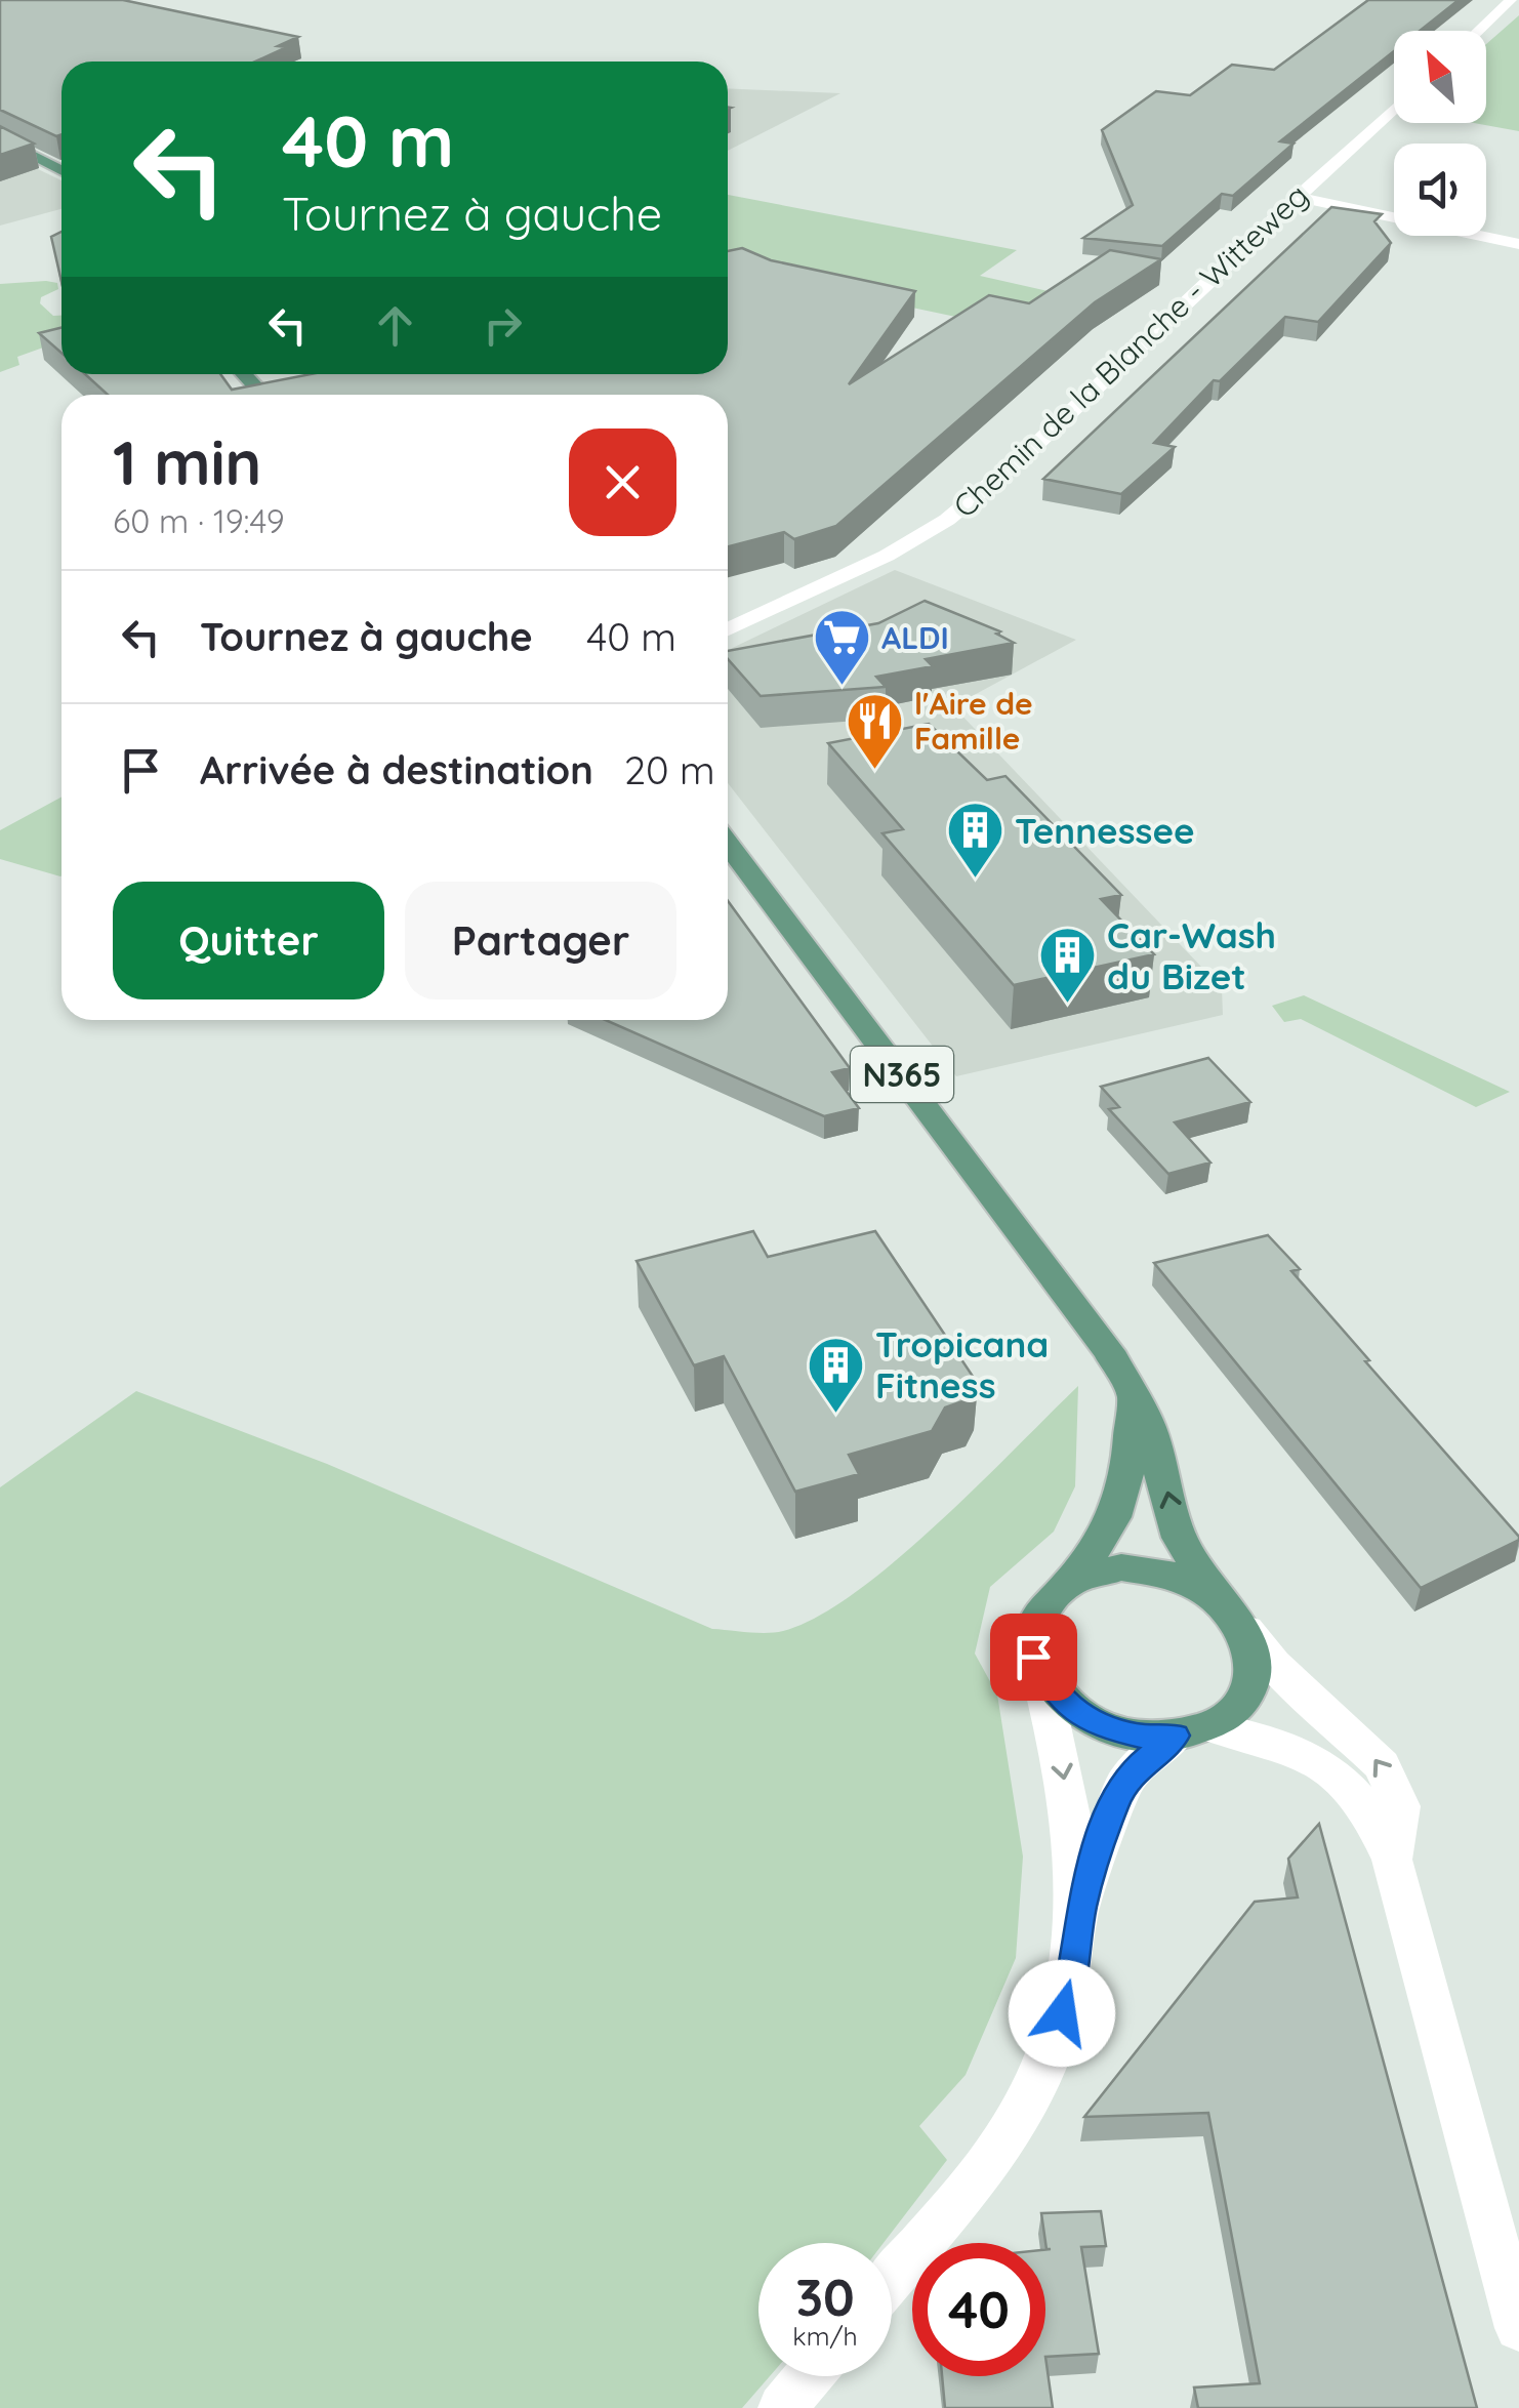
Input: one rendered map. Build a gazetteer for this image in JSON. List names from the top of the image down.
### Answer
{
  "streets": {
    "main road": ["N365"],
    "street": ["Chemin de la Blanche - Witteweg"]
  },
  "places": {
    "supermarket": ["ALDI"],
    "restaurant": ["l'Aire de Famille"],
    "building": ["Tennessee", "Car-Wash du Bizet", "Tropicana Fitness"]
  },
  "north": "top left",
  "page": {
    "turn": ["40 m", "Tournez à gauche"],
    "heading": ["1 min", "60 m · 19:49"],
    "list": [
      {
        "name": "Tournez à gauche",
        "value": "40 m"
      },
      {
        "name": "Arrivée à destination",
        "value": "20 m"
      }
    ],
    "buttons": ["Quitter", "Partager"],
    "speed": "30 km/h",
    "limit": "40"
  }
}
